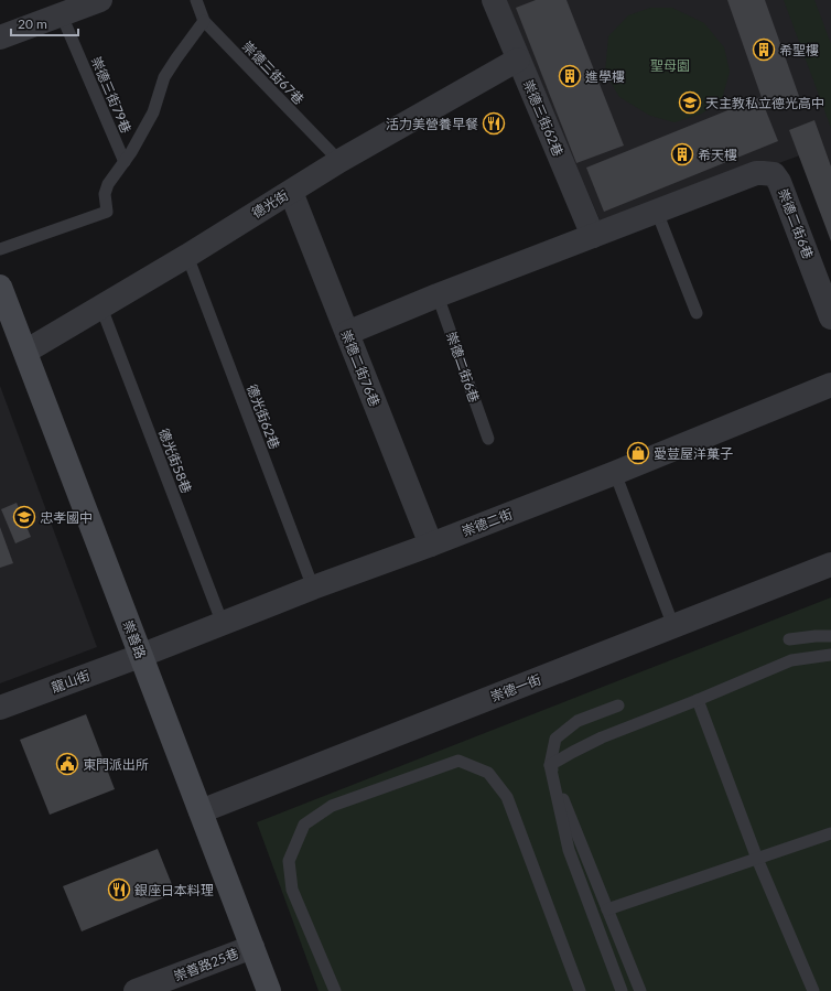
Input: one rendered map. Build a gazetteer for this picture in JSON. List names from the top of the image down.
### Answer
{
  "streets": {
    "street": [
      "崇德三街62巷",
      "德光街",
      "崇德二街6巷",
      "崇德二街76巷",
      "崇德二街",
      "崇善路",
      "龍山街",
      "崇德一街",
      "崇善路25巷"
    ],
    "lane": [
      "崇德三街67巷",
      "崇德三街79巷",
      "德光街62巷",
      "德光街58巷"
    ]
  },
  "crossings": [
    ["崇德三街67巷", "德光街"],
    ["崇德三街62巷", "德光街"],
    ["崇德三街62巷", "崇德二街6巷"],
    ["德光街", "崇德二街76巷"],
    ["德光街", "德光街62巷"],
    ["德光街", "德光街58巷"],
    ["德光街", "崇善路"],
    ["崇德二街6巷", "崇德二街76巷"],
    ["崇德二街76巷", "崇德二街"],
    ["德光街62巷", "崇德二街"],
    ["德光街58巷", "崇德二街"],
    ["崇德二街", "崇善路"],
    ["崇德二街", "龍山街"],
    ["崇善路", "龍山街"],
    ["崇善路", "崇德一街"],
    ["崇善路", "崇善路25巷"]
  ],
  "parks": ["聖母園"],
  "places": {
    "building": ["希聖樓", "進學樓", "希天樓"],
    "school or university": ["天主教私立德光高中", "忠孝國中"],
    "restaurant": ["活力美營養早餐", "銀座日本料理"],
    "shop": ["愛荳屋洋菓子"],
    "public building": ["東門派出所"]
  },
  "scale_bar": "20 m"
}
